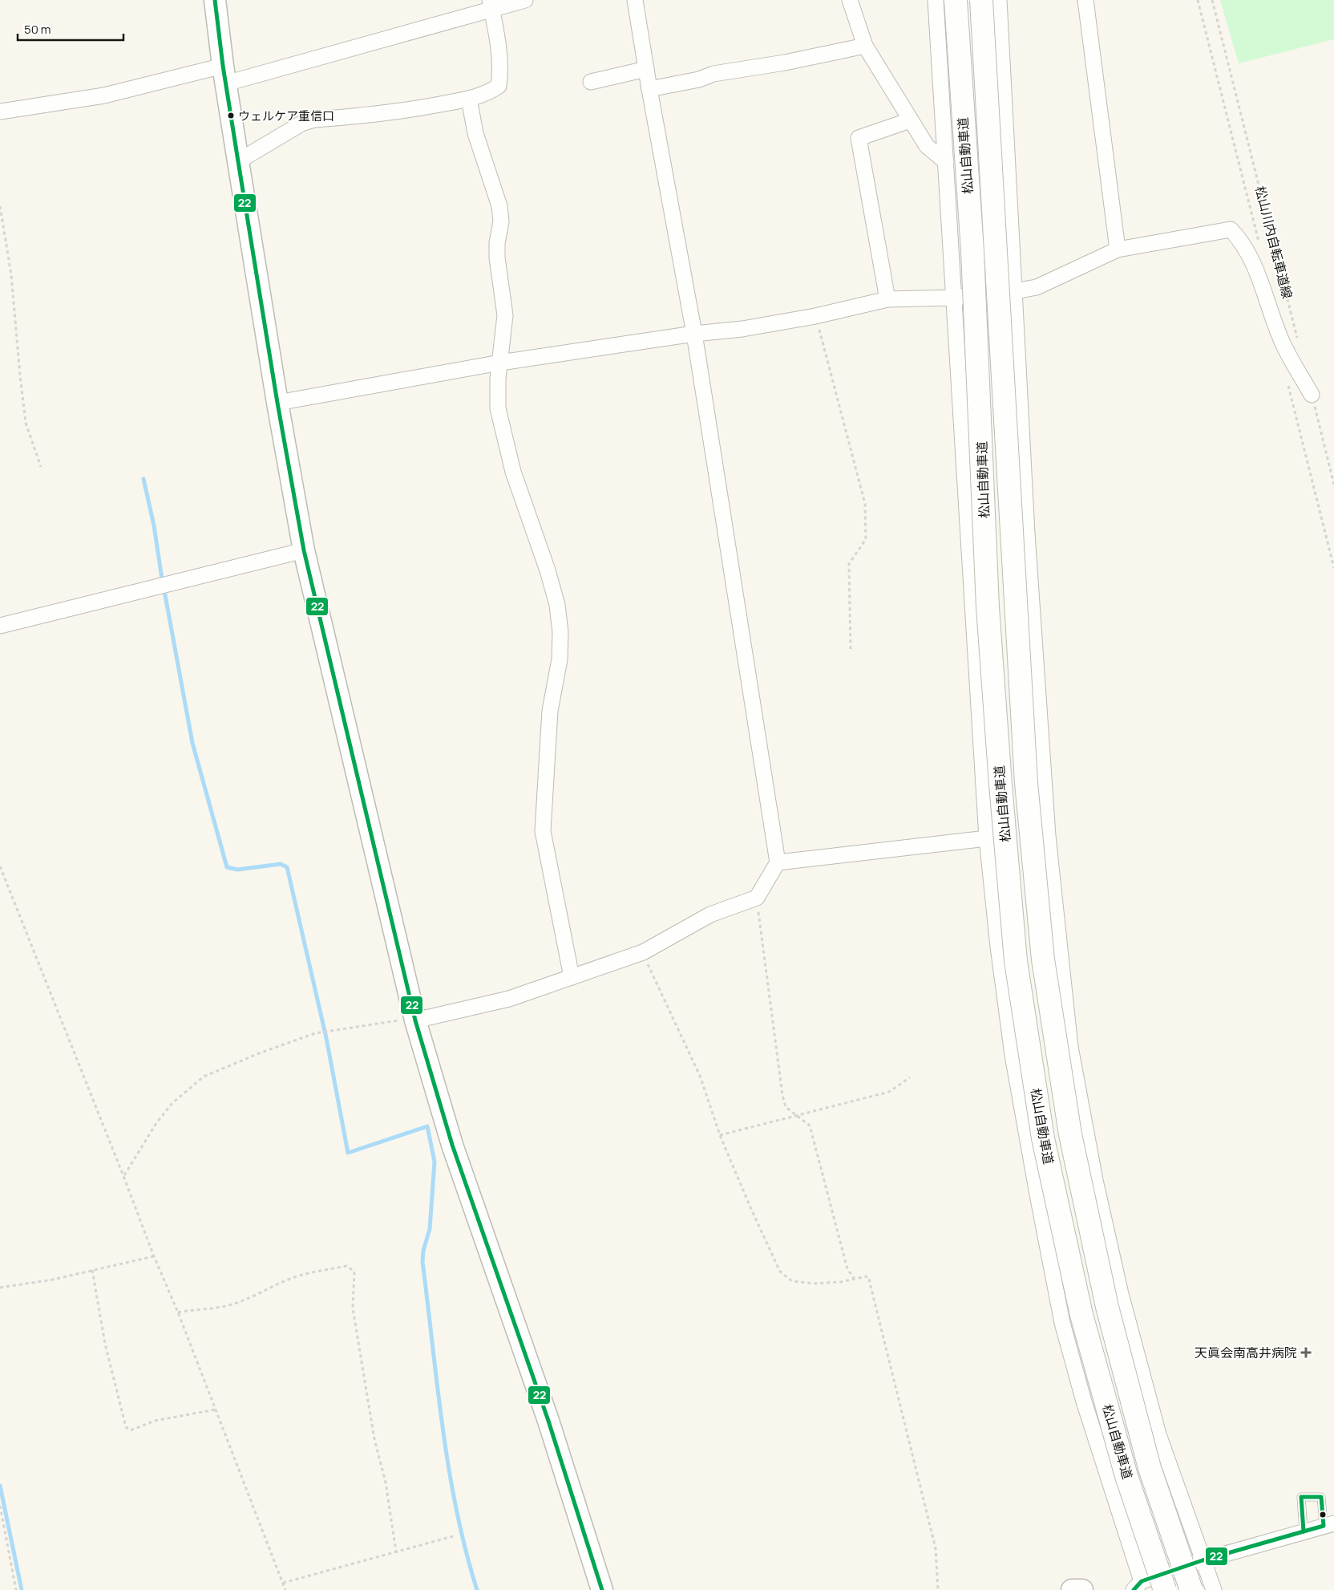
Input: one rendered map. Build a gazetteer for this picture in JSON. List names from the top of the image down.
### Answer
{
  "streets": {
    "highway": ["松山自動車道"],
    "path": ["松山川内自転車道線"]
  },
  "places": {
    "other": ["ウェルケア重信口"],
    "health": ["天眞会南高井病院"]
  },
  "lines": ["transit line 22"],
  "scale_bar": "50 m"
}
